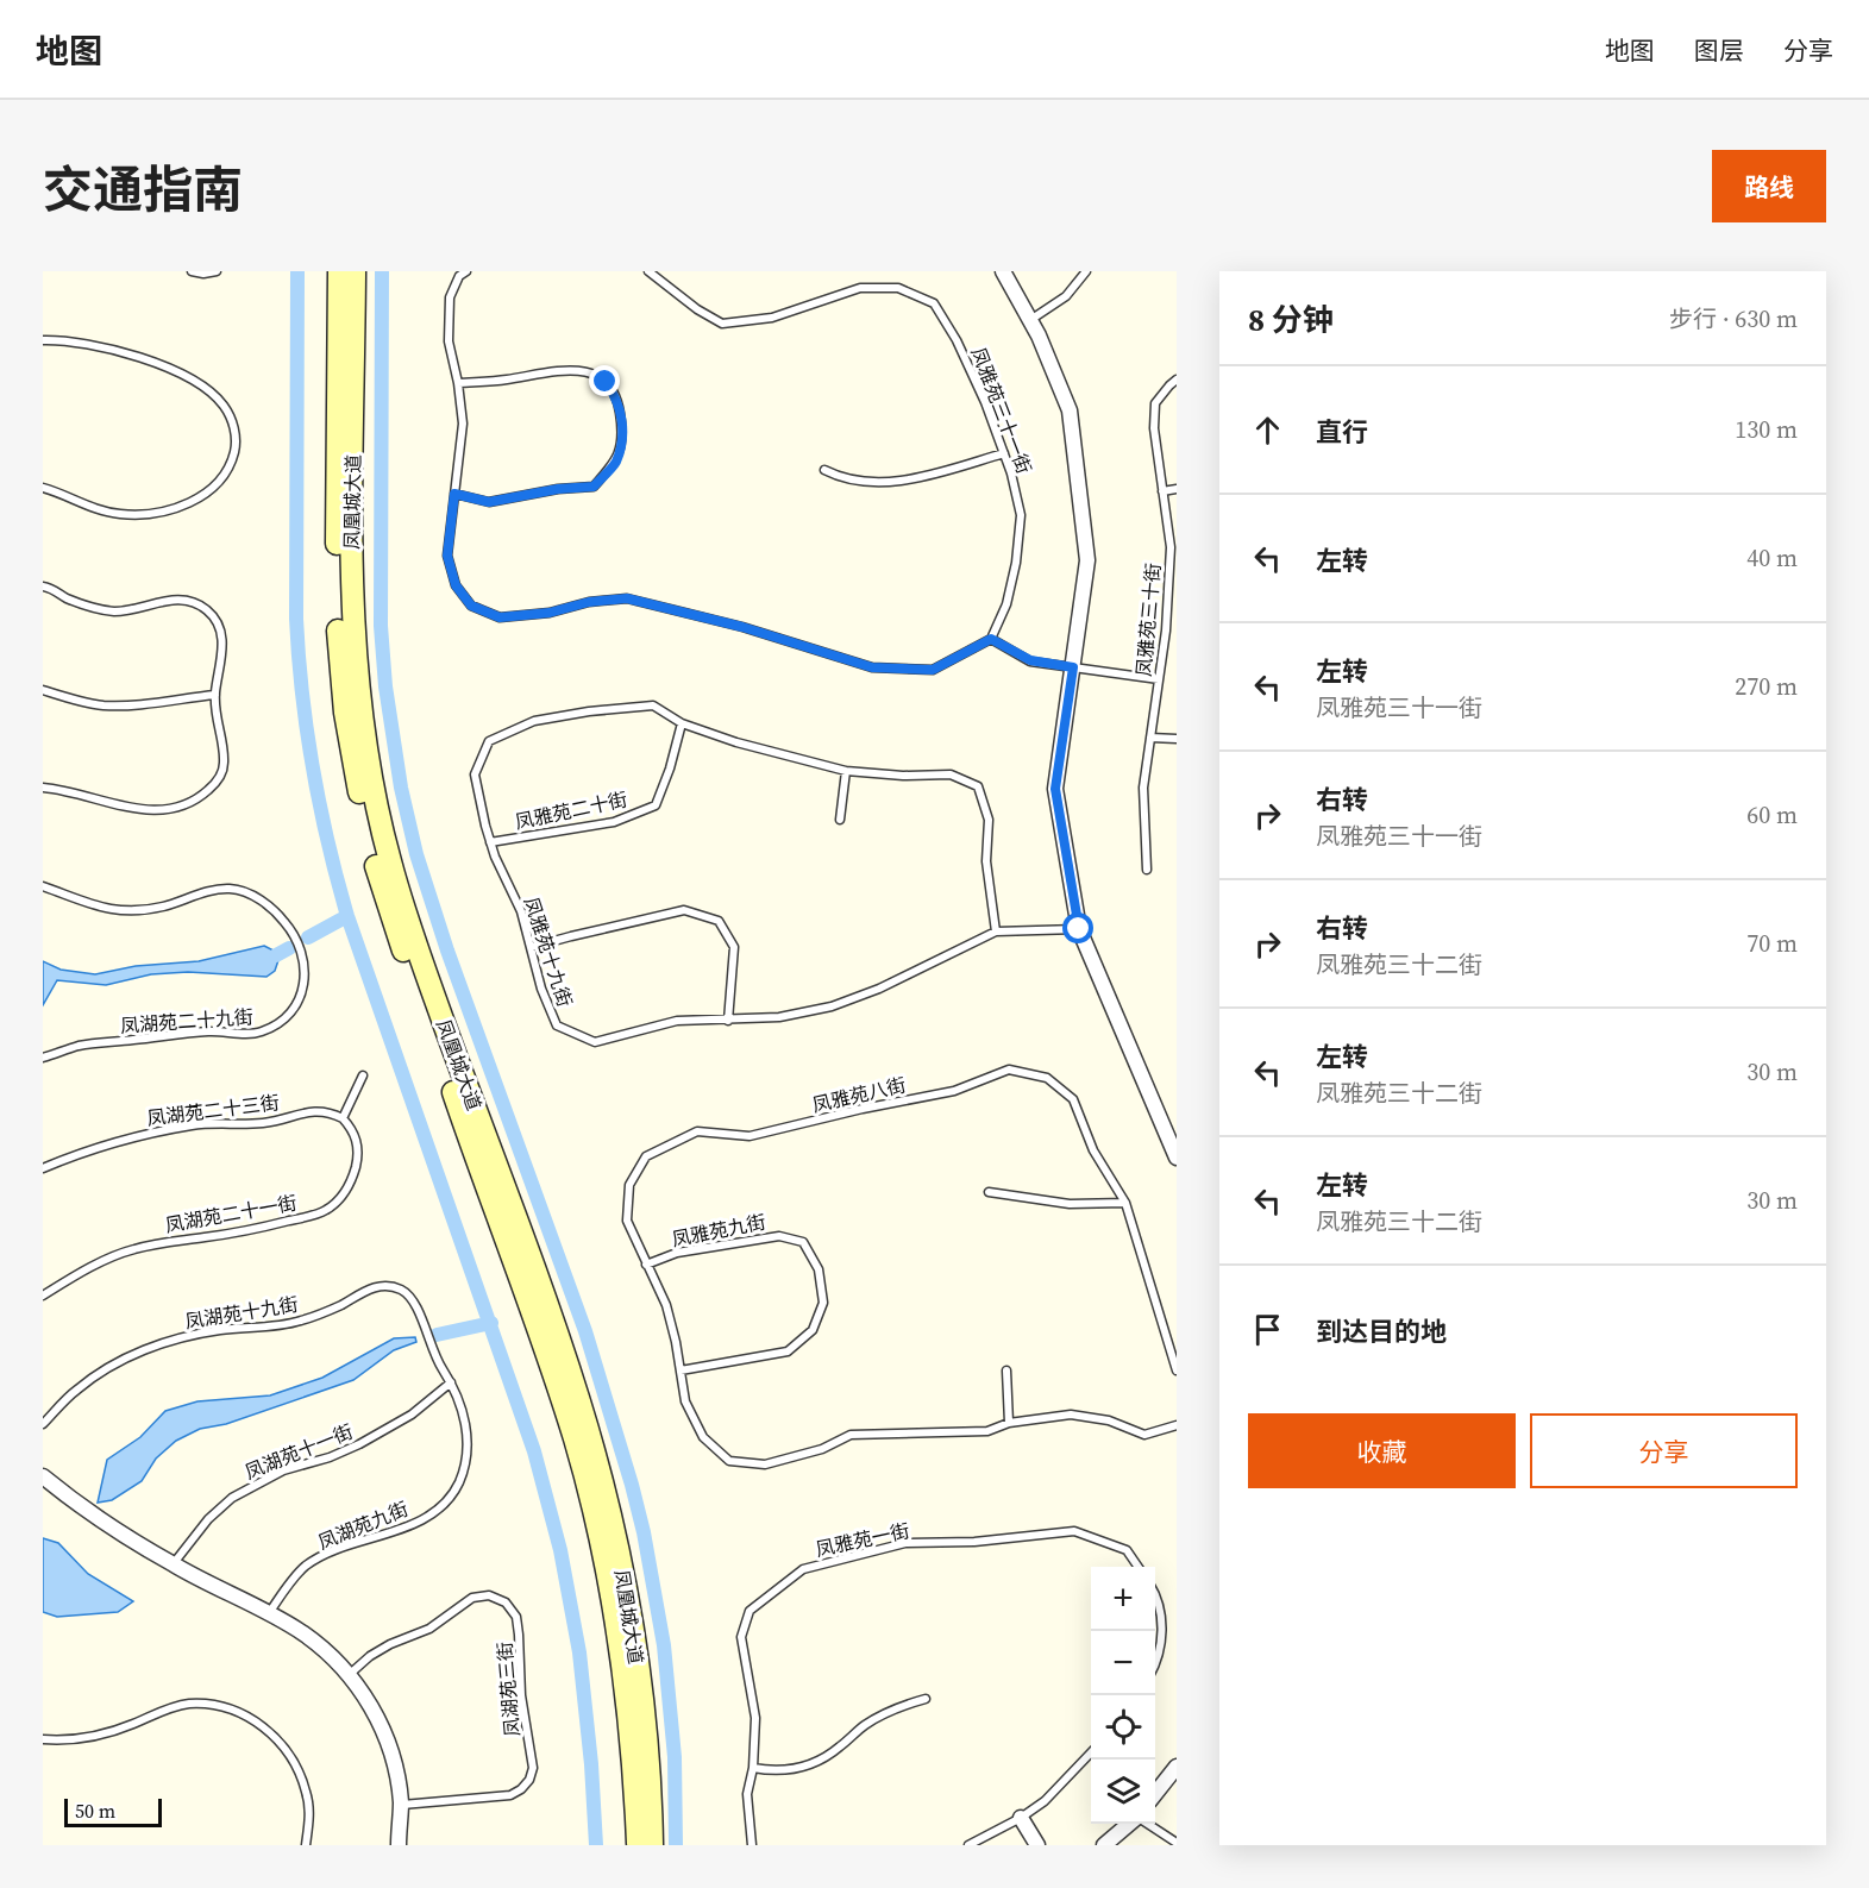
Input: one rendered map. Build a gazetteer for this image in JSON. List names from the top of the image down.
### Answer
{
  "streets": {
    "main road": ["凤凰城大道"],
    "lane": [
      "凤雅苑三十一街",
      "凤雅苑三十街",
      "凤雅苑二十街",
      "凤雅苑十九街",
      "凤湖苑二十九街",
      "凤雅苑八街",
      "凤湖苑二十三街",
      "凤湖苑二十一街",
      "凤雅苑九街",
      "凤湖苑十九街",
      "凤湖苑十一街",
      "凤湖苑九街",
      "凤雅苑一街",
      "凤湖苑三街"
    ]
  },
  "crossings": [
    ["凤雅苑二十街", "凤雅苑十九街"],
    ["凤雅苑八街", "凤雅苑九街"],
    ["凤湖苑二十三街", "凤湖苑二十一街"],
    ["凤湖苑十九街", "凤湖苑十一街"],
    ["凤湖苑十九街", "凤湖苑九街"],
    ["凤湖苑十一街", "凤湖苑九街"]
  ],
  "scale_bar": "50 m",
  "page": {
    "header": "地图",
    "nav": ["地图", "图层", "分享"],
    "title": "交通指南",
    "buttons": [
      "路线",
      ["收藏", "分享"]
    ],
    "heading": ["8 分钟", "步行 · 630 m"],
    "list": [
      ["直行", "130 m"],
      ["左转", "40 m"],
      ["左转", "凤雅苑三十一街", "270 m"],
      ["右转", "凤雅苑三十一街", "60 m"],
      ["右转", "凤雅苑三十二街", "70 m"],
      ["左转", "凤雅苑三十二街", "30 m"],
      ["左转", "凤雅苑三十二街", "30 m"],
      "到达目的地"
    ],
    "map_buttons": ["+", "−"],
    "scale": "50 m"
  }
}
